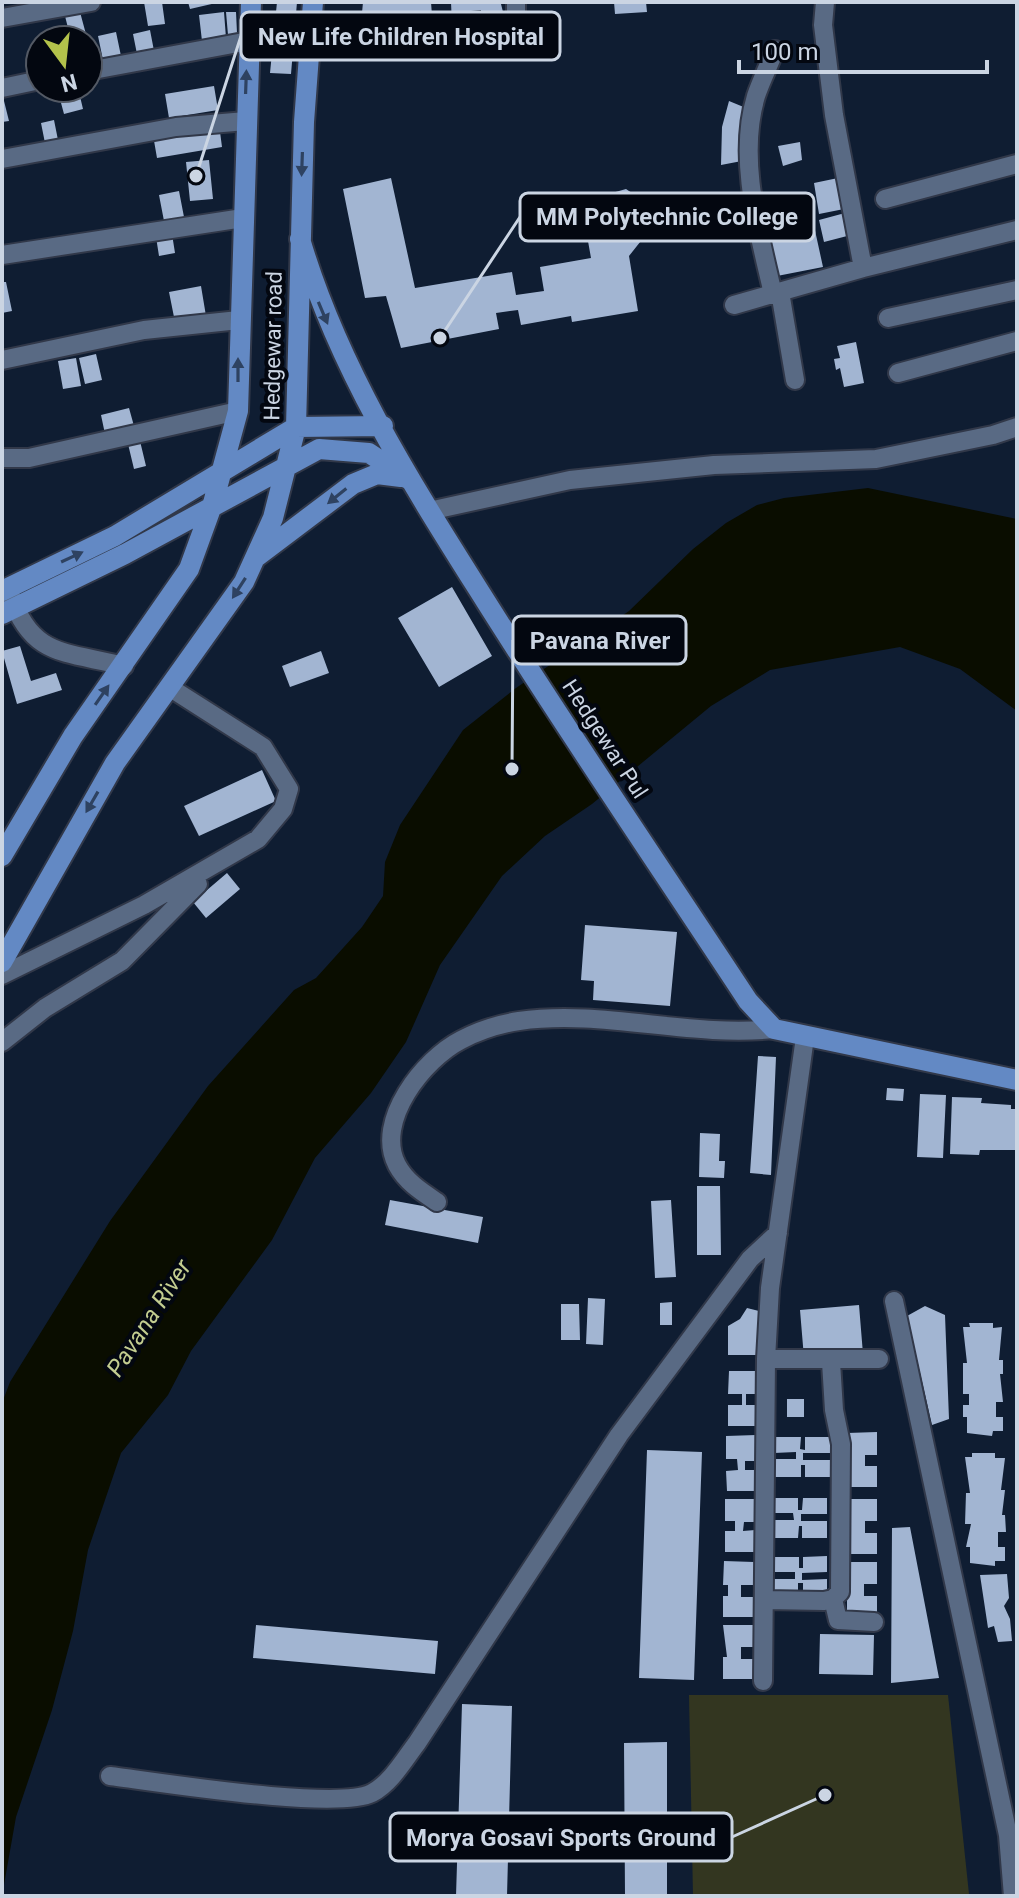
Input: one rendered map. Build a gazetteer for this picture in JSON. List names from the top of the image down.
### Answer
{
  "streets": {
    "main road": ["Hedgewar road", "Hedgewar Pul"]
  },
  "crossings": [
    ["Hedgewar road", "Hedgewar Pul"]
  ],
  "water": ["Pavana River"],
  "places": [
    "New Life Children Hospital",
    "MM Polytechnic College",
    "Pavana River",
    "Morya Gosavi Sports Ground"
  ],
  "scale_bar": "100 m",
  "north": "bottom"
}
